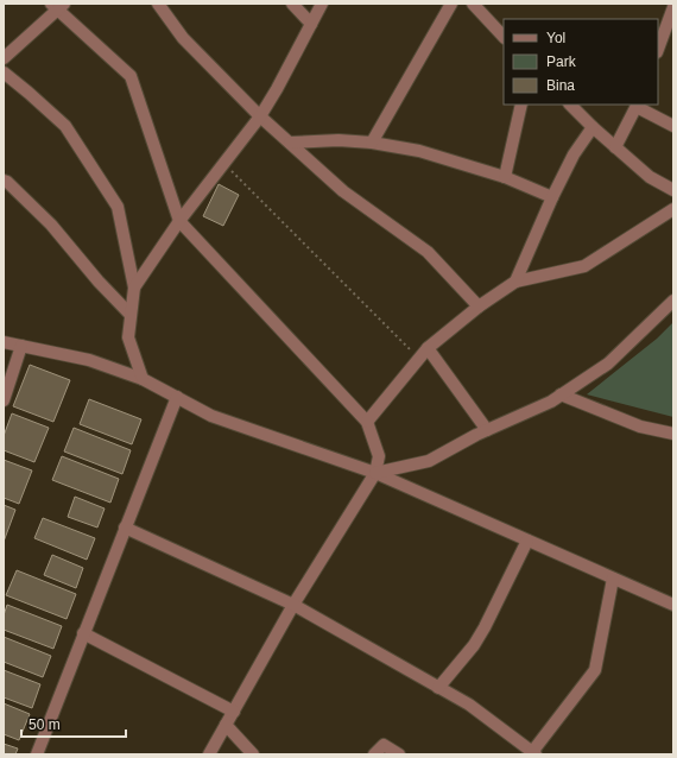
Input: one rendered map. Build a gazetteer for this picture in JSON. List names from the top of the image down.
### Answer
{
  "legend": ["Yol", "Park", "Bina"],
  "scale_bar": "50 m"
}
